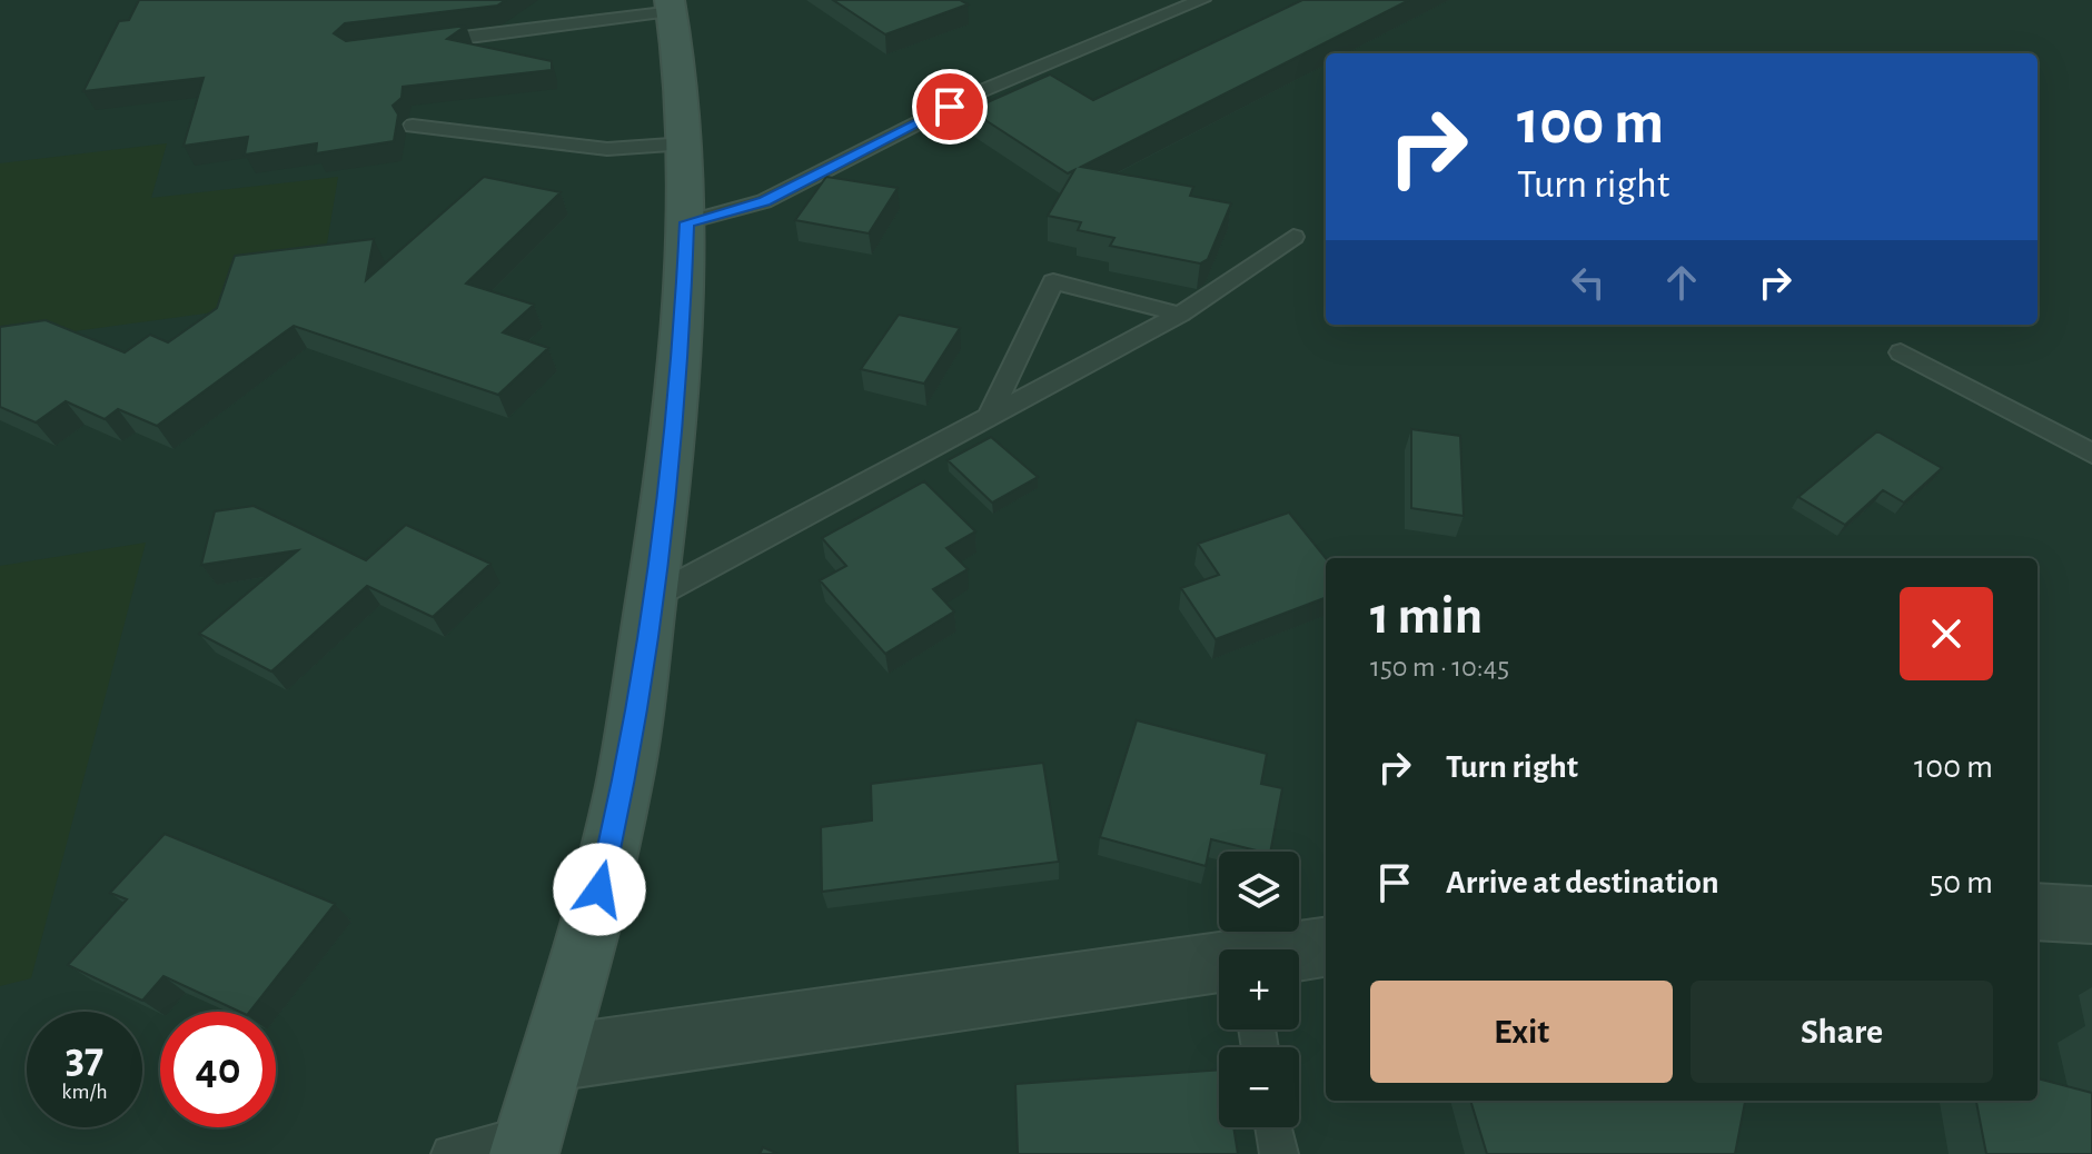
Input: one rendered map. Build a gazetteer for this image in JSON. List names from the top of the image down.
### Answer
{
  "page": {
    "turn": ["100 m", "Turn right"],
    "heading": ["1 min", "150 m · 10:45"],
    "list": [
      {
        "name": "Turn right",
        "value": "100 m"
      },
      {
        "name": "Arrive at destination",
        "value": "50 m"
      }
    ],
    "map_buttons": ["+", "−"],
    "buttons": ["Exit", "Share"],
    "speed": "37 km/h",
    "limit": "40"
  }
}
